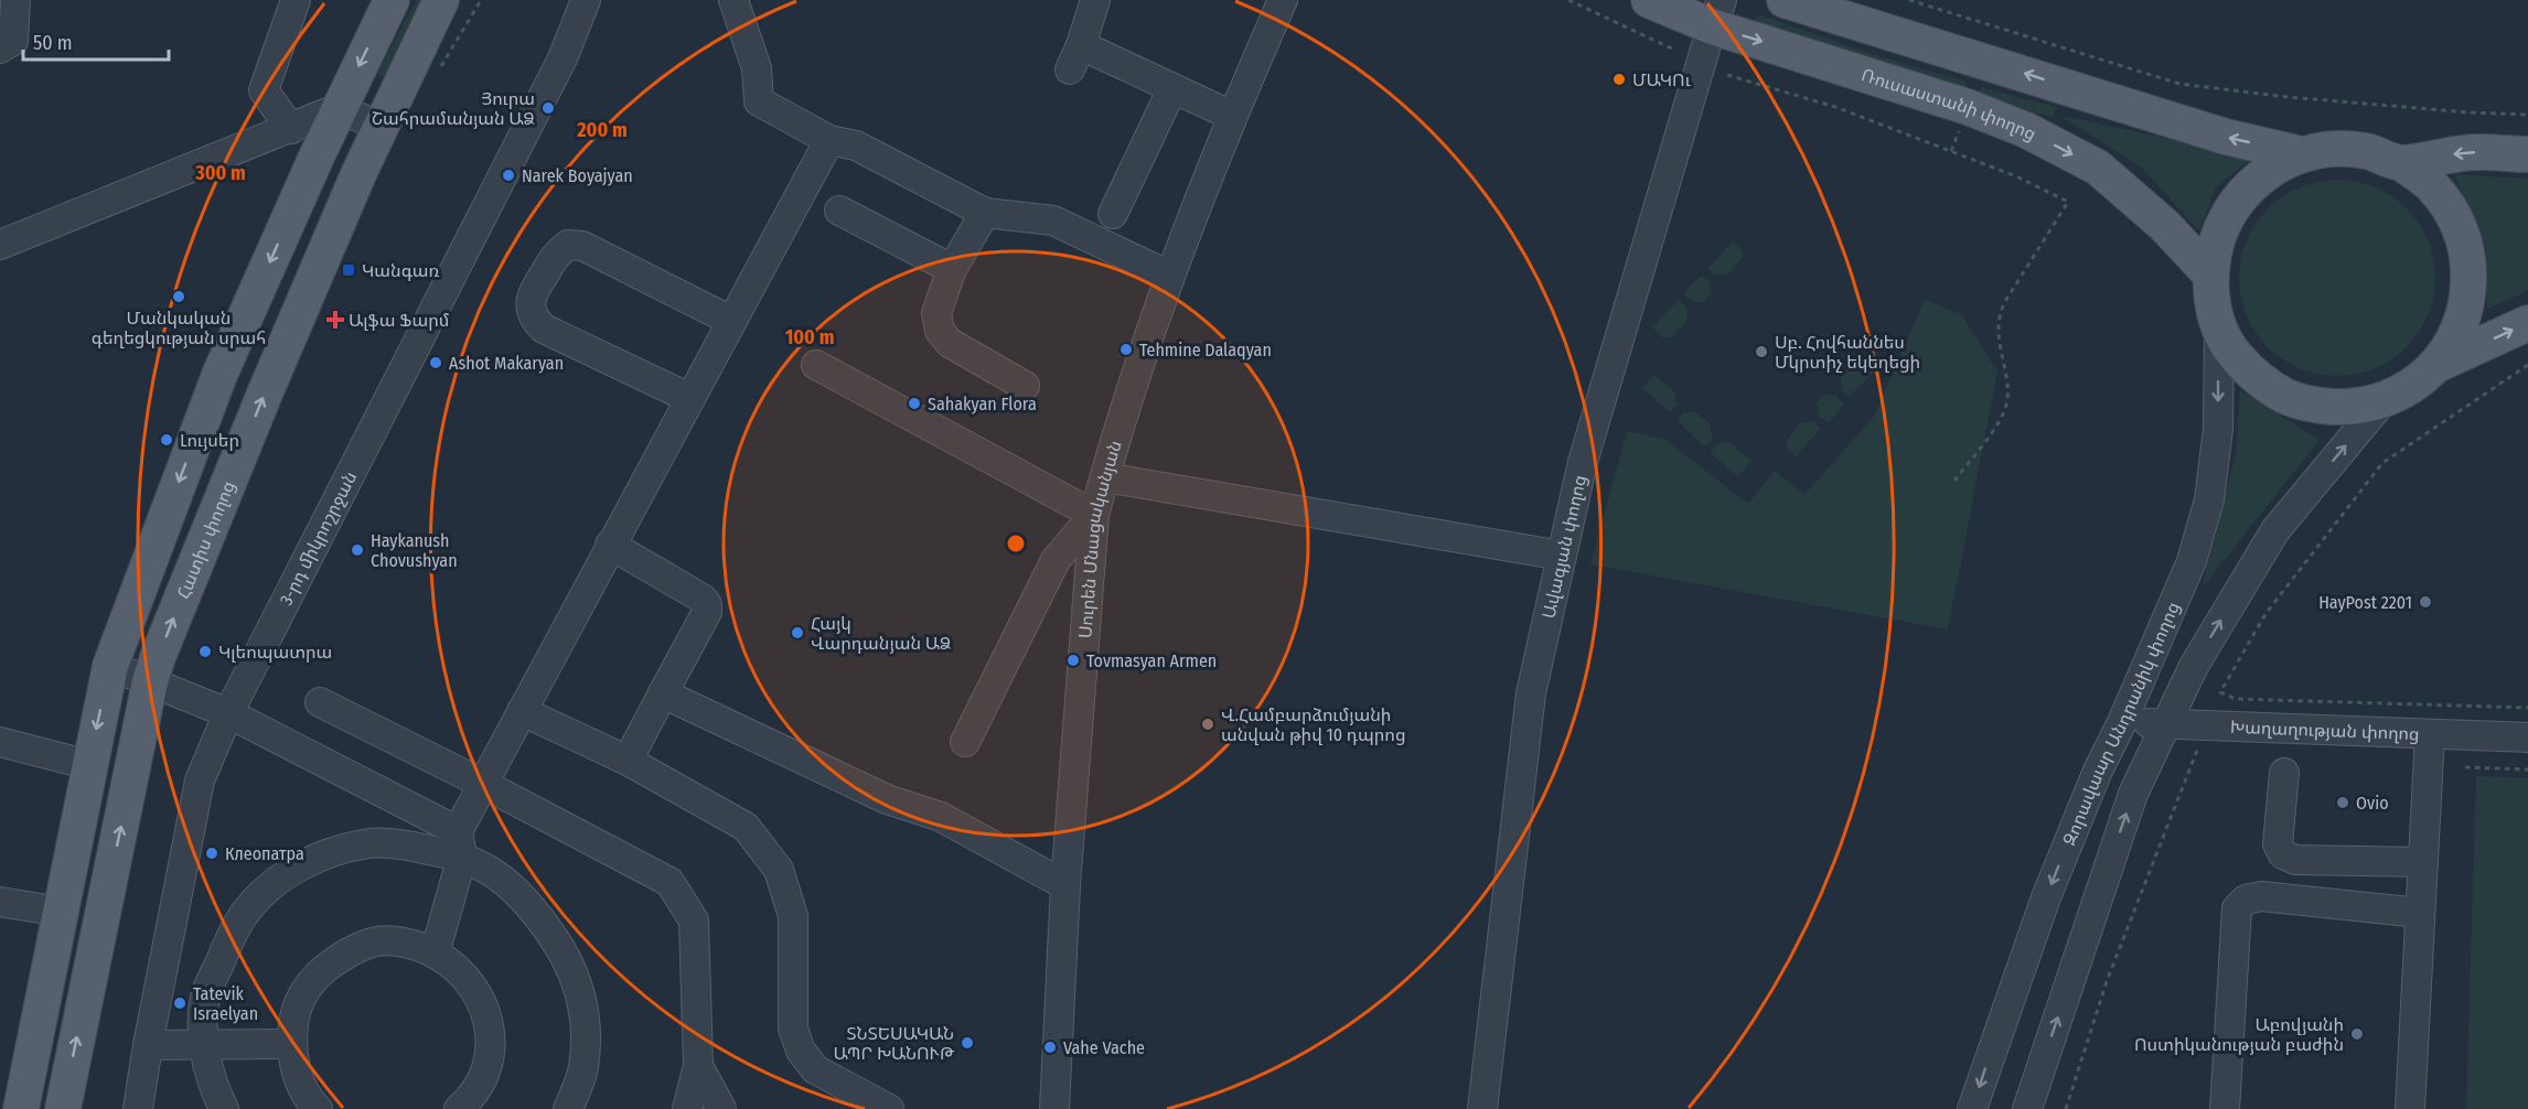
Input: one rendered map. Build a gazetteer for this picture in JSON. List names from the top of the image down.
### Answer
{
  "streets": {
    "main road": ["Ռուսաստանի փողոց", "Հատիս փողոց"],
    "street": [
      "3-րդ միկրոշրջան",
      "Սուրեն Մնացականյան",
      "Ավագյան փողոց",
      "Զորավաար Անդրանիկ փողոց",
      "Խաղաղության փողոց"
    ]
  },
  "crossings": [
    ["Ռուսաստանի փողոց", "Ավագյան փողոց"],
    ["Զորավաար Անդրանիկ փողոց", "Խաղաղության փողոց"]
  ],
  "places": {
    "other": [
      "ՄԱԿՈւ",
      "Յուրա Շահրամանյան ԱՁ",
      "Narek Boyajyan",
      "Մանկական գեղեցկության սրահ",
      "Tehmine Dalaqyan",
      "Սբ. Հովհաննես Մկրտիչ եկեղեցի",
      "Ashot Makaryan",
      "Sahakyan Flora",
      "Լույսեր",
      "Haykanush Chovushyan",
      "HayPost 2201",
      "Հայկ Վարդանյան ԱՁ",
      "Կլեոպատրա",
      "Tovmasyan Armen",
      "Վ.Համբարձումյանի անվան թիվ 10 դպրոց",
      "Ovio",
      "Клеопатра",
      "Tatevik Israelyan",
      "Աբովյանի Ոստիկանության բաժին",
      "ՏՆՏԵՍԱԿԱՆ ԱՊՐ ԽԱՆՈՒԹ",
      "Vahe Vache"
    ],
    "transit": ["Կանգառ"],
    "health": ["Ալֆա Ֆարմ"]
  },
  "scale_bar": "50 m",
  "rings": ["200 m", "300 m", "100 m"]
}
